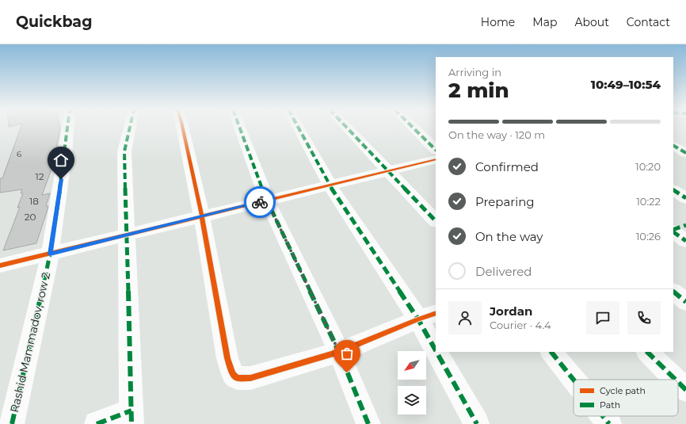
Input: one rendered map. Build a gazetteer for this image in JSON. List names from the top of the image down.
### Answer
{
  "streets": {
    "street": ["Rashid Mammadov, row 2"]
  },
  "house_numbers": [
    "6",
    "12",
    "18",
    "20"
  ],
  "legend": ["Cycle path", "Path"],
  "north": "bottom left",
  "page": {
    "header": "Quickbag",
    "nav": [
      "Home",
      "Map",
      "About",
      "Contact"
    ],
    "heading": ["2 min", "Arriving in", "10:49–10:54"],
    "panel": ["Jordan", "Courier · 4.4"],
    "bar": "On the way · 120 m",
    "list": [
      ["Confirmed", "10:20"],
      ["Preparing", "10:22"],
      ["On the way", "10:26"],
      "Delivered"
    ]
  }
}
